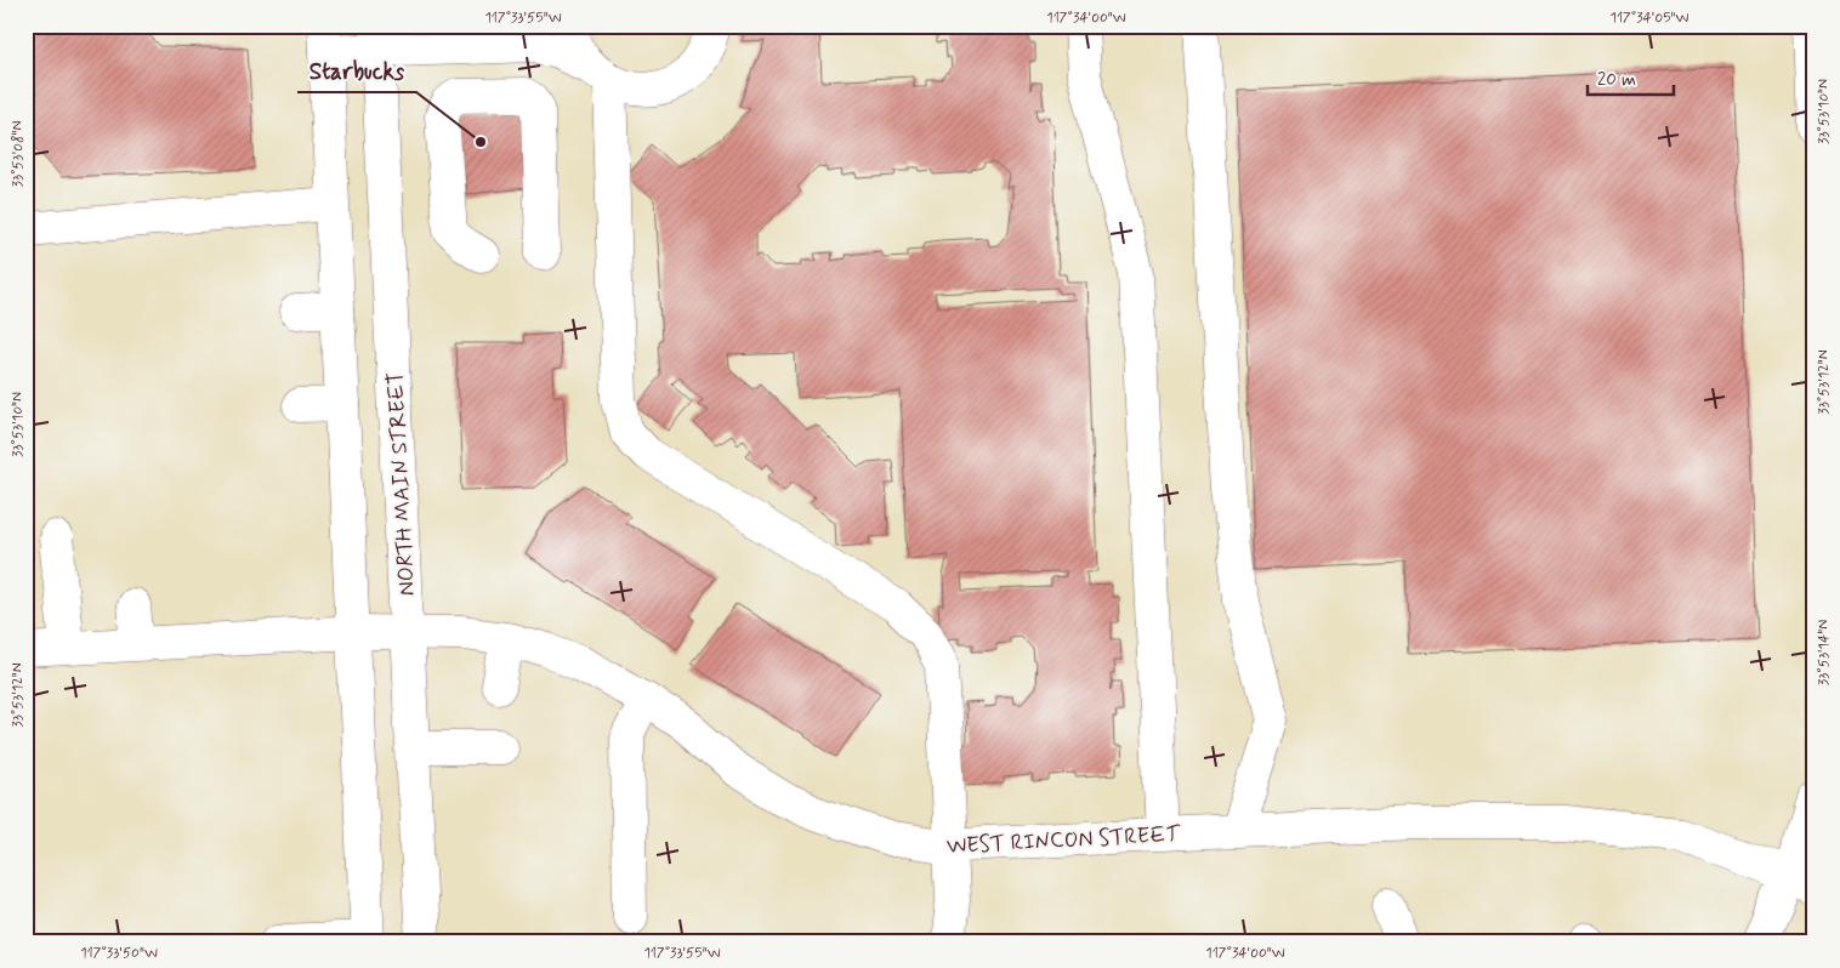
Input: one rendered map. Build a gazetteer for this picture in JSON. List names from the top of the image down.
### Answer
{
  "streets": {
    "street": ["NORTH MAIN STREET", "WEST RINCON STREET"]
  },
  "crossings": [
    ["NORTH MAIN STREET", "WEST RINCON STREET"]
  ],
  "places": ["Starbucks"],
  "scale_bar": "20 m",
  "coordinates": [
    "117°33'55\"W",
    "117°34'00\"W",
    "117°34'05\"W",
    "33°53'10\"N",
    "33°53'08\"N",
    "33°53'12\"N",
    "33°53'14\"N",
    "117°33'50\"W"
  ]
}
